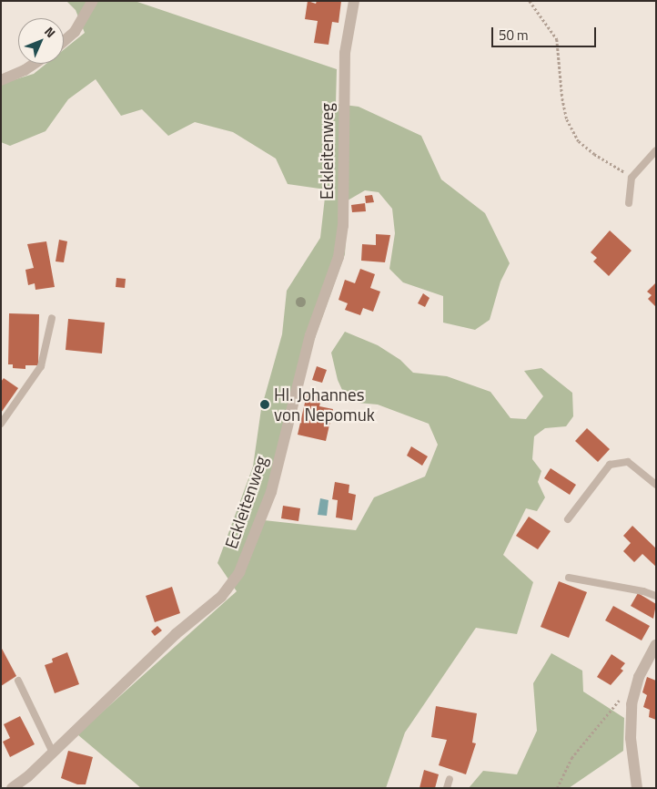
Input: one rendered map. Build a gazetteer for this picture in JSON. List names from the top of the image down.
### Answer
{
  "streets": {
    "street": ["Eckleitenweg"]
  },
  "places": ["Hl. Johannes von Nepomuk"],
  "scale_bar": "50 m",
  "north": "top right"
}
